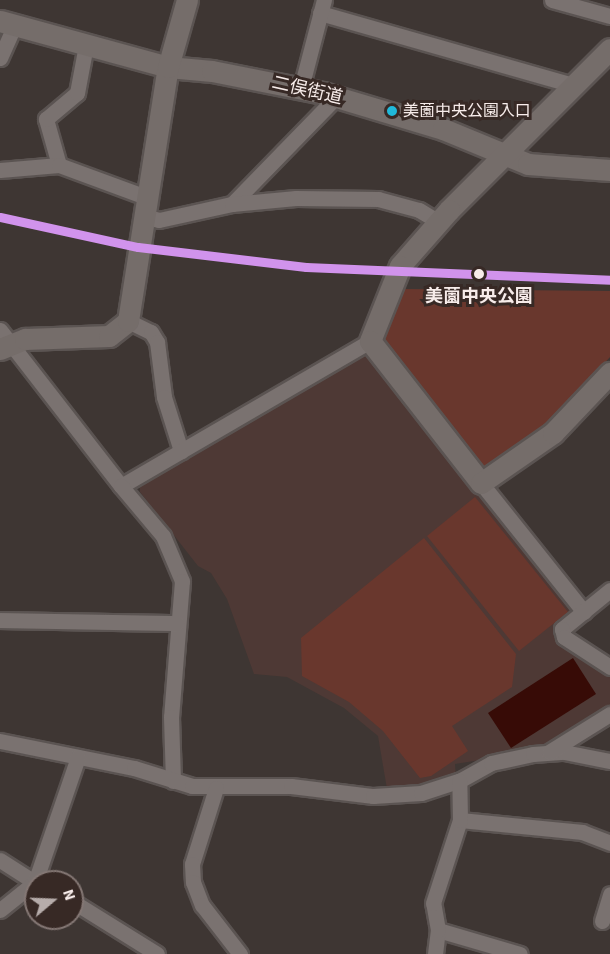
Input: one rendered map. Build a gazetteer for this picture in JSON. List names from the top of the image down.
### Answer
{
  "streets": {
    "street": ["二俣街道"]
  },
  "places": ["美薗中央公園入口", "美薗中央公園"],
  "north": "right"
}
